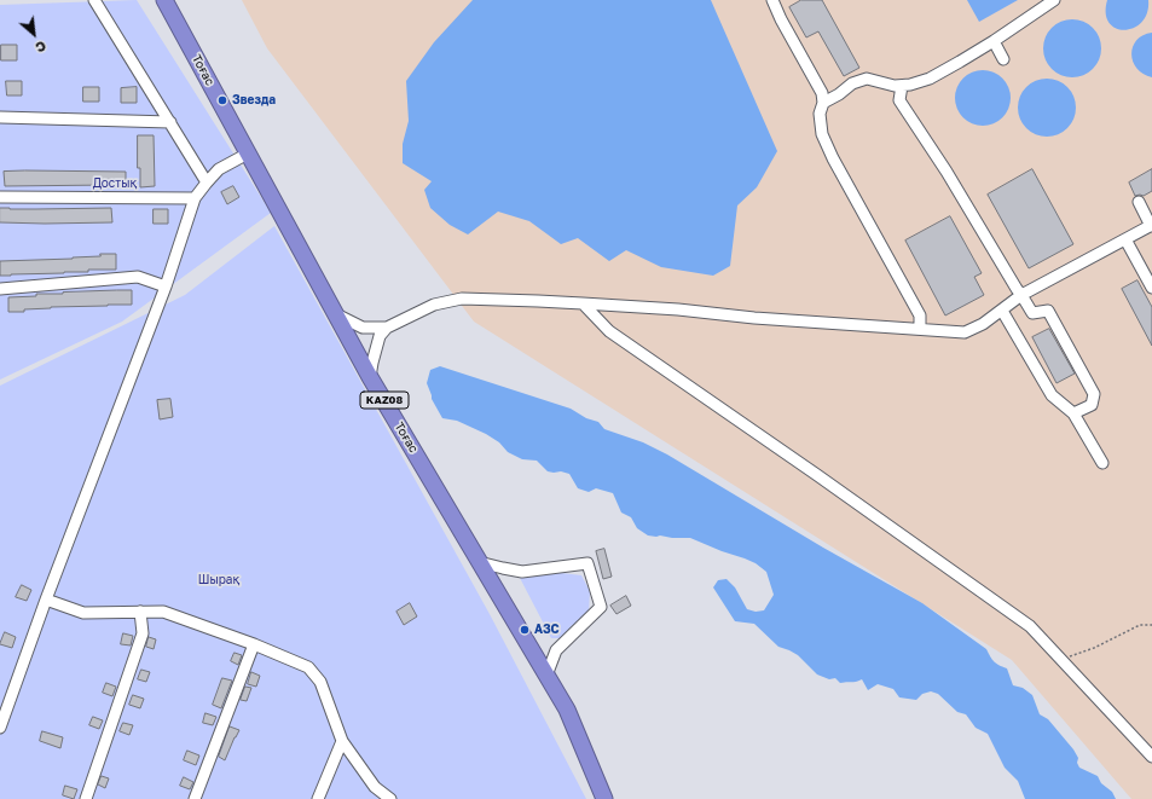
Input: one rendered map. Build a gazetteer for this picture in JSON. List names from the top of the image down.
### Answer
{
  "streets": {
    "highway": ["Тоғас", "KAZ08"]
  },
  "parks": ["Достық", "Шырақ"],
  "places": ["Звезда", "АЗС"],
  "north": "bottom right"
}
